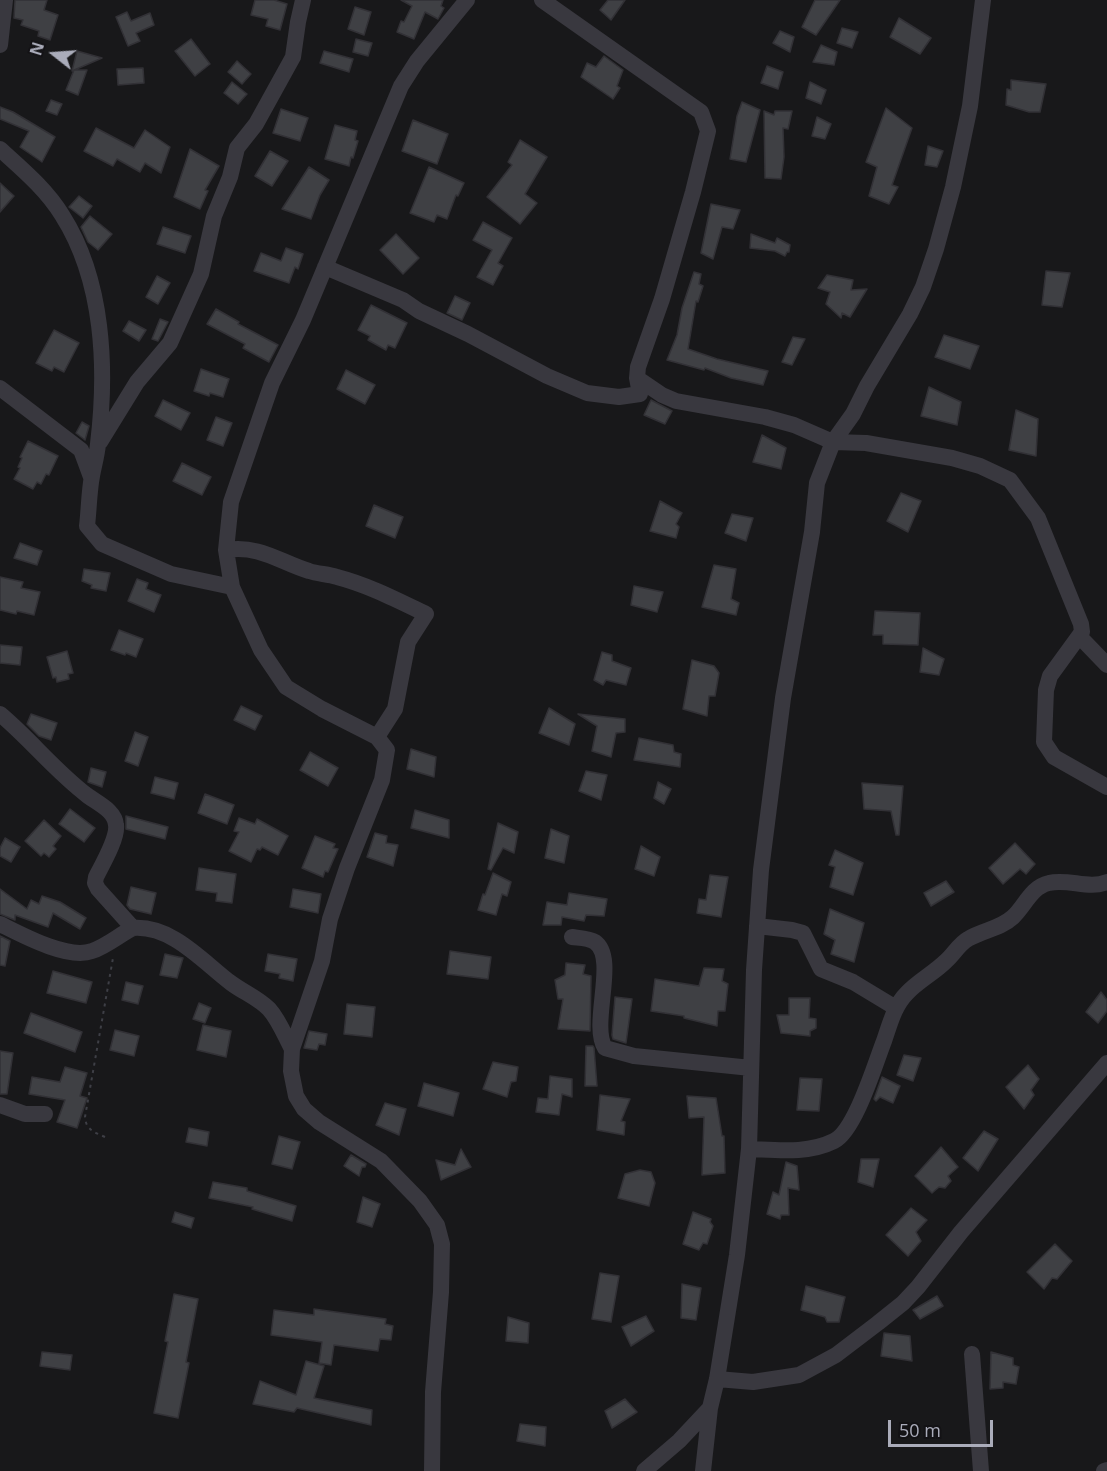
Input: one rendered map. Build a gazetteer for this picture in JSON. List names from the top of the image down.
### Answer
{
  "scale_bar": "50 m",
  "north": "left"
}
